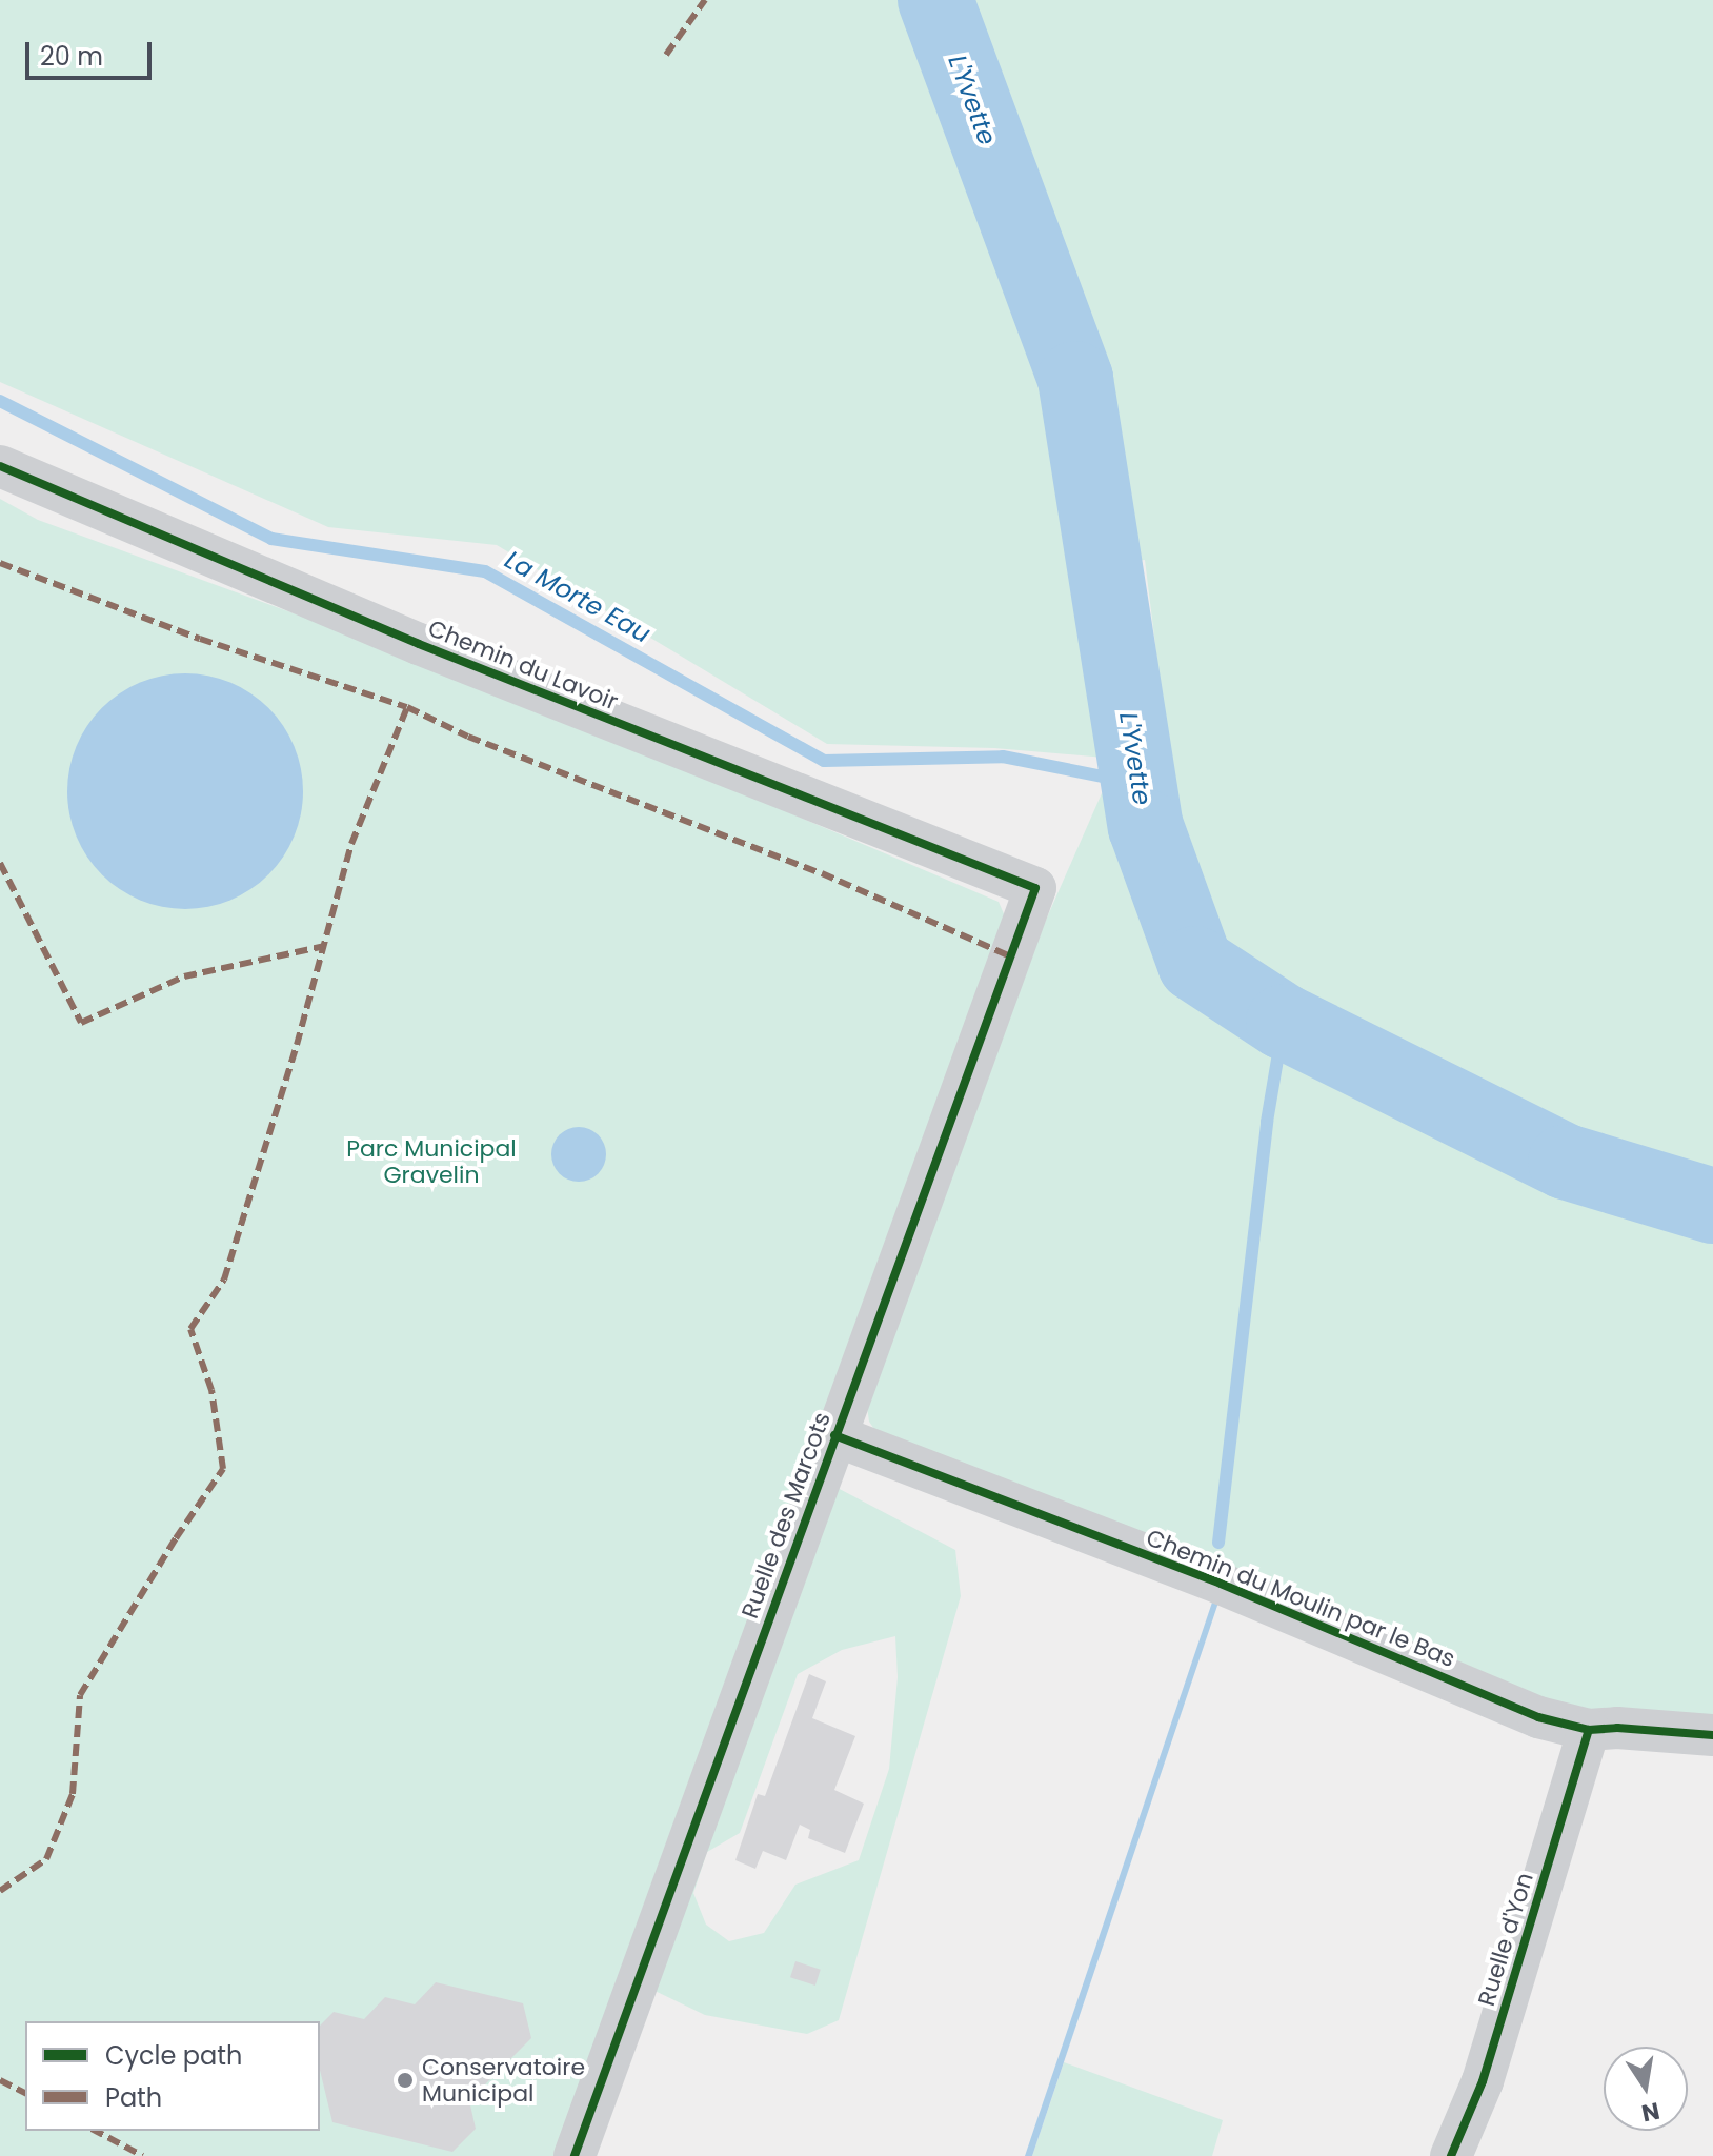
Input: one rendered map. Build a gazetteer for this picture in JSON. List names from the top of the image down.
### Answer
{
  "streets": {
    "street": [
      "Chemin du Lavoir",
      "Ruelle des Marcots",
      "Chemin du Moulin par le Bas",
      "Ruelle d'Yon"
    ]
  },
  "crossings": [
    ["Chemin du Lavoir", "Ruelle des Marcots"],
    ["Ruelle des Marcots", "Chemin du Moulin par le Bas"],
    ["Chemin du Moulin par le Bas", "Ruelle d'Yon"]
  ],
  "water": ["L'Yvette", "La Morte Eau"],
  "parks": ["Parc Municipal Gravelin"],
  "places": ["Conservatoire Municipal"],
  "legend": ["Cycle path", "Path"],
  "scale_bar": "20 m",
  "north": "bottom"
}
